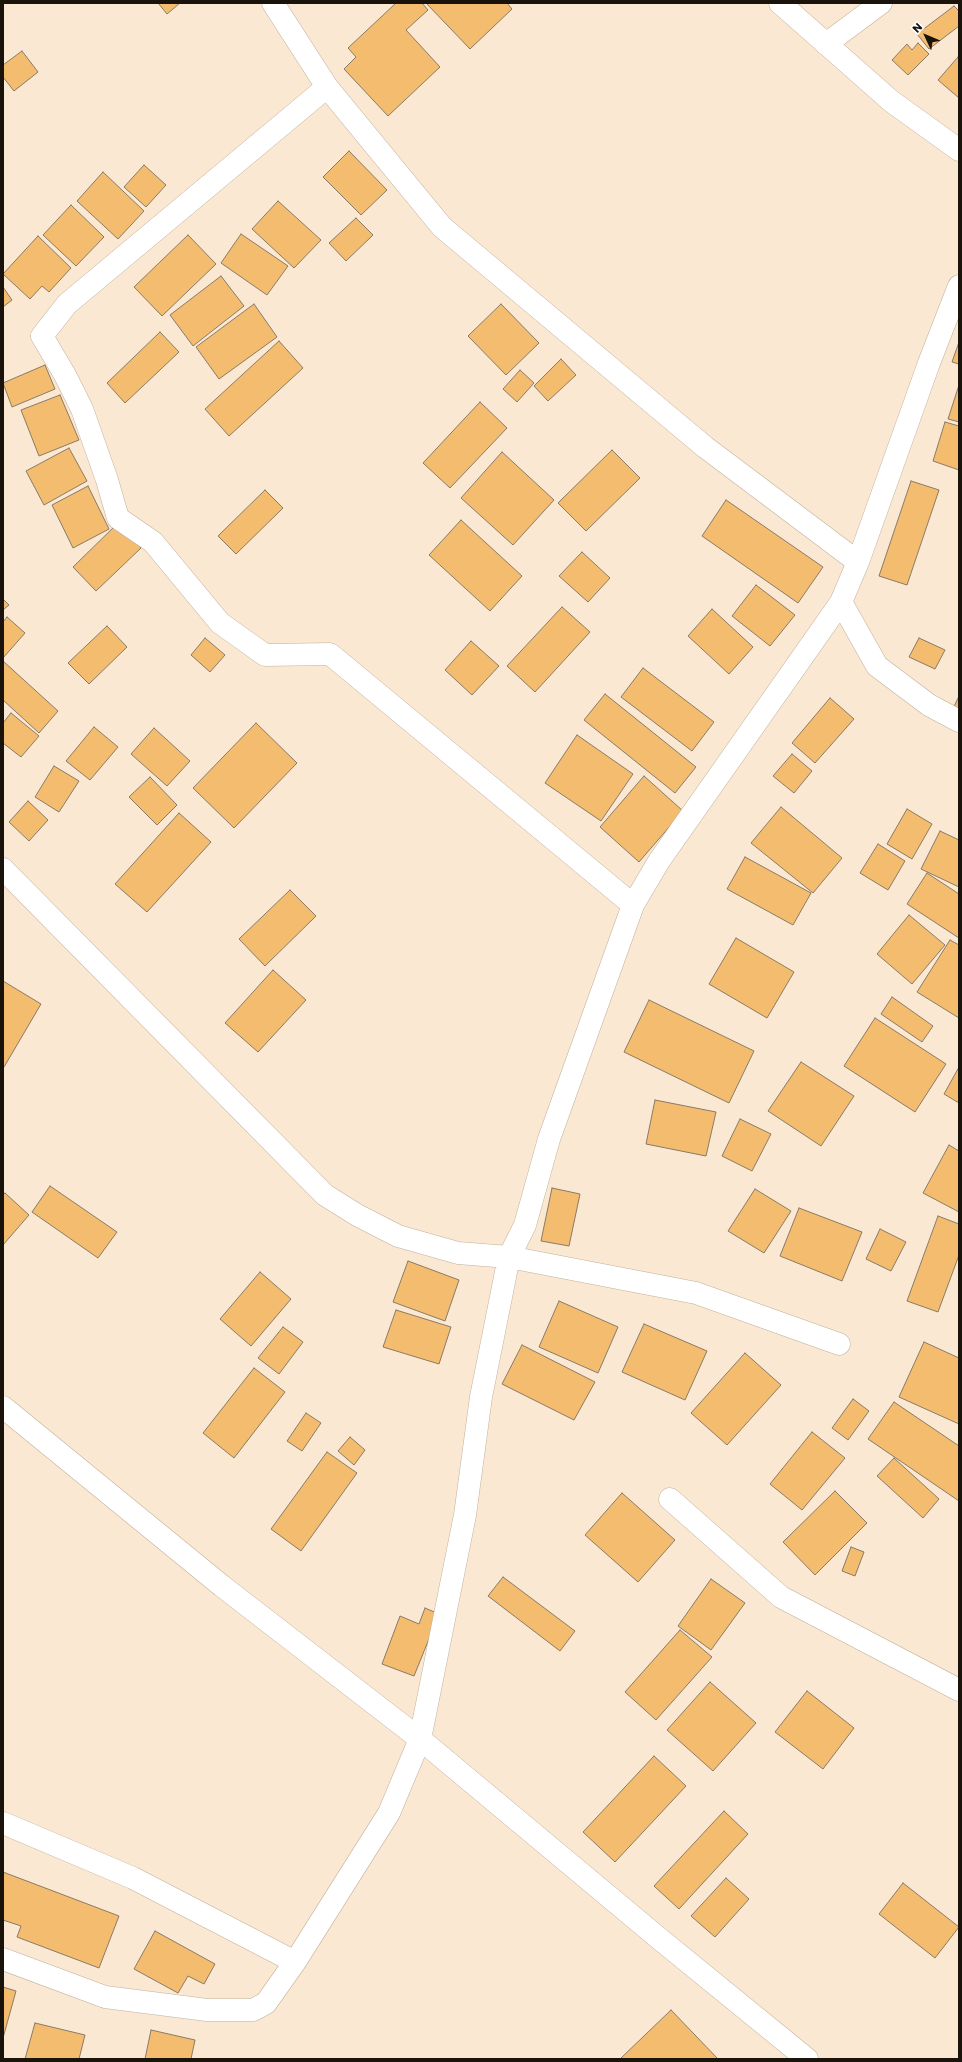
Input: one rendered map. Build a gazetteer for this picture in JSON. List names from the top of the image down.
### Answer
{
  "north": "top left"
}
